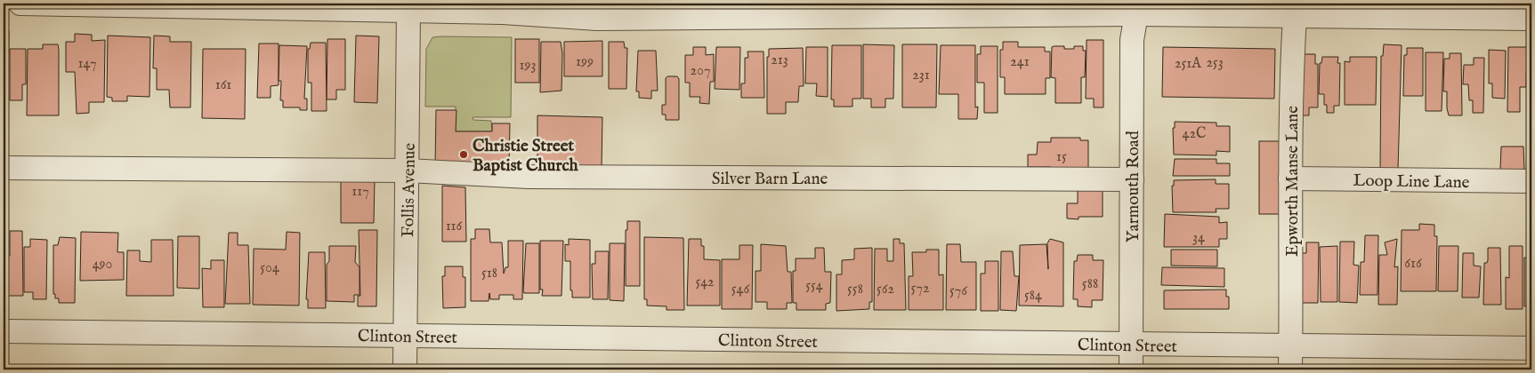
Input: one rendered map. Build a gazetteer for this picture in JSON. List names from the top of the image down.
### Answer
{
  "streets": {
    "street": [
      "Silver Barn Lane",
      "Loop Line Lane",
      "Epworth Manse Lane",
      "Yarmouth Road",
      "Follis Avenue",
      "Clinton Street"
    ]
  },
  "crossings": [
    ["Silver Barn Lane", "Yarmouth Road"],
    ["Silver Barn Lane", "Follis Avenue"],
    ["Loop Line Lane", "Epworth Manse Lane"],
    ["Epworth Manse Lane", "Clinton Street"],
    ["Yarmouth Road", "Clinton Street"],
    ["Follis Avenue", "Clinton Street"]
  ],
  "places": ["Christie Street Baptist Church"],
  "house_numbers": [
    "213",
    "199",
    "241",
    "253",
    "147",
    "251A",
    "193",
    "207",
    "231",
    "161",
    "42C",
    "15",
    "117",
    "116",
    "34",
    "616",
    "490",
    "504",
    "518",
    "542",
    "588",
    "554",
    "572",
    "546",
    "558",
    "562",
    "576",
    "584"
  ]
}
